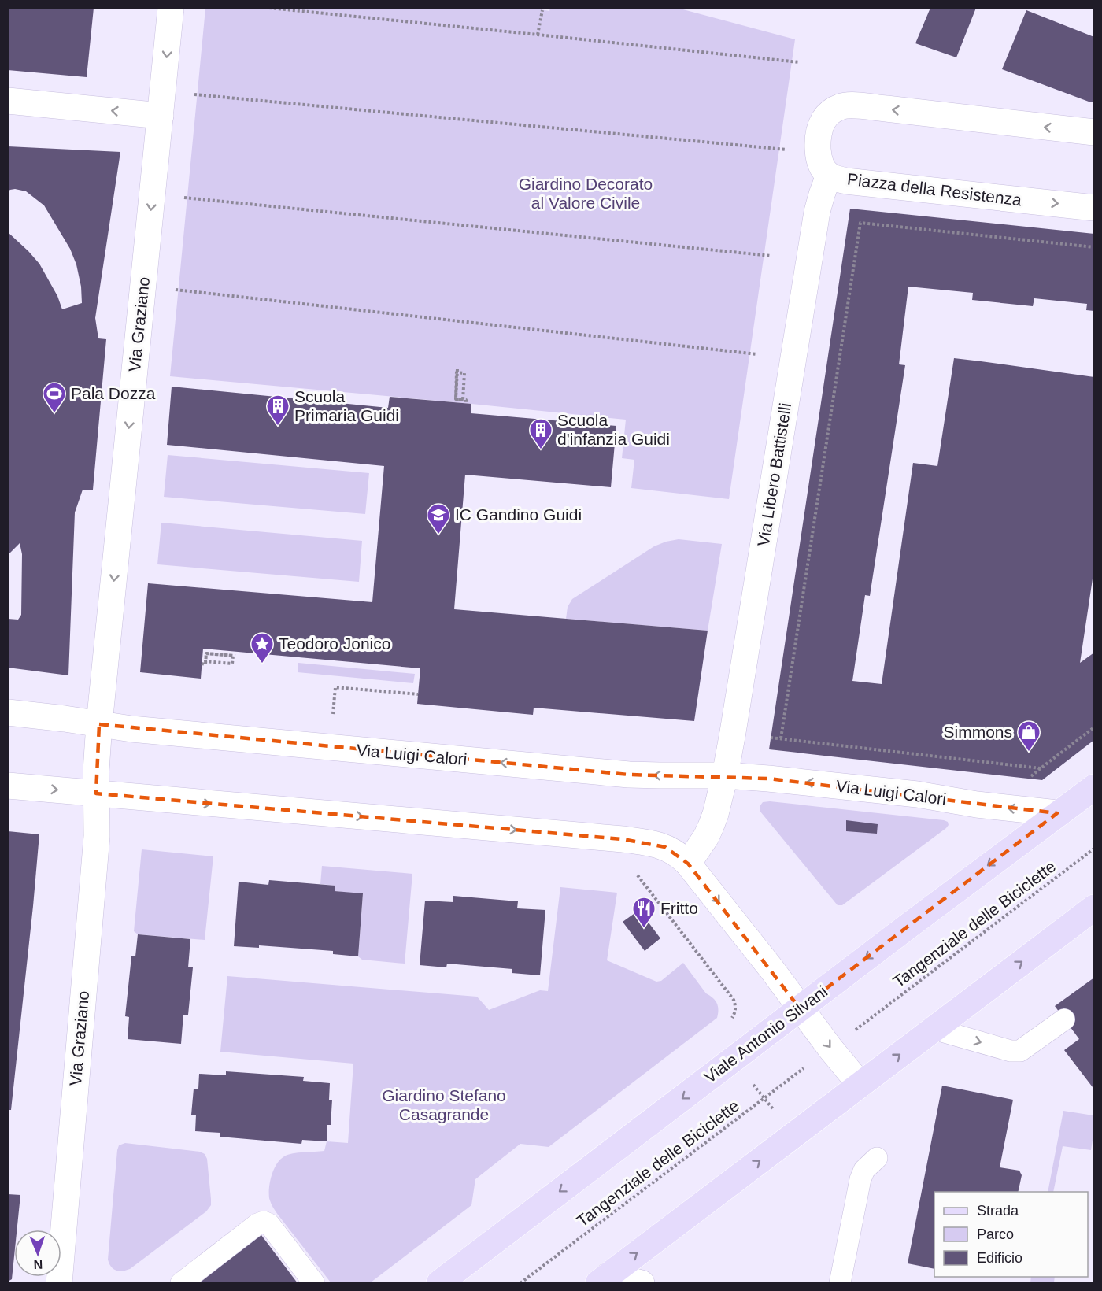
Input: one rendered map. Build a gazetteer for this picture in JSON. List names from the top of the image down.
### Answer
{
  "streets": {
    "main road": ["Viale Antonio Silvani"],
    "street": [
      "Piazza della Resistenza",
      "Via Graziano",
      "Via Libero Battistelli",
      "Via Luigi Calori"
    ],
    "path": ["Tangenziale delle Biciclette"]
  },
  "crossings": [
    ["Piazza della Resistenza", "Via Libero Battistelli"],
    ["Via Graziano", "Via Luigi Calori"],
    ["Via Libero Battistelli", "Via Luigi Calori"],
    ["Via Luigi Calori", "Viale Antonio Silvani"]
  ],
  "one_way": ["Via Graziano"],
  "parks": ["Giardino Decorato al Valore Civile", "Giardino Stefano Casagrande"],
  "places": {
    "sports": ["Pala Dozza"],
    "building": ["Scuola Primaria Guidi", "Scuola d'infanzia Guidi"],
    "school or university": ["IC Gandino Guidi"],
    "place": ["Teodoro Jonico"],
    "shop": ["Simmons"],
    "restaurant": ["Fritto"]
  },
  "legend": ["Strada", "Parco", "Edificio"],
  "north": "bottom"
}
